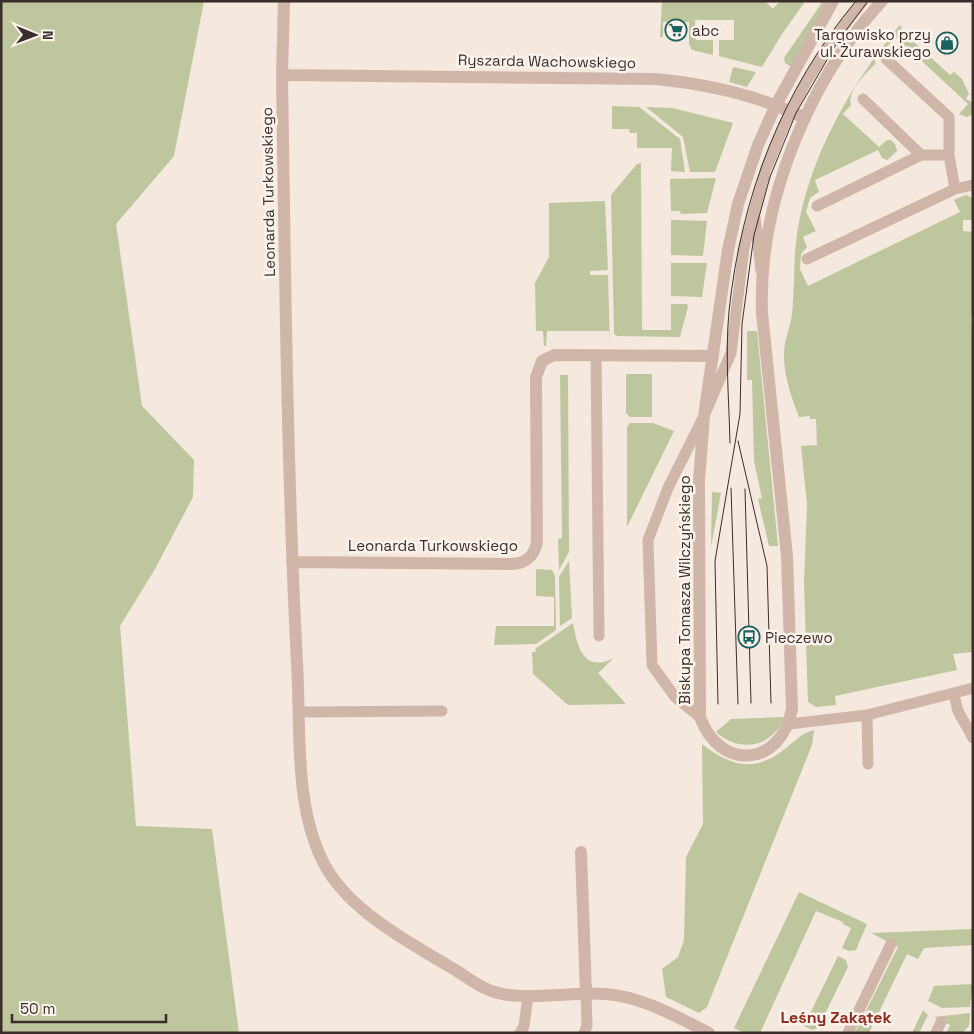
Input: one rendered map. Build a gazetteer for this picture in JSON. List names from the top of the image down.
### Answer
{
  "streets": {
    "street": ["Ryszarda Wachowskiego", "Leonarda Turkowskiego", "Biskupa Tomasza Wilczyńskiego"]
  },
  "crossings": [
    ["Ryszarda Wachowskiego", "Leonarda Turkowskiego"],
    ["Ryszarda Wachowskiego", "Biskupa Tomasza Wilczyńskiego"],
    ["Leonarda Turkowskiego", "Biskupa Tomasza Wilczyńskiego"]
  ],
  "districts": ["Leśny Zakątek"],
  "places": {
    "supermarket": ["abc"],
    "shop": ["Targowisko przy ul. Żurawskiego"],
    "bus stop": ["Pieczewo"]
  },
  "scale_bar": "50 m",
  "north": "right"
}
